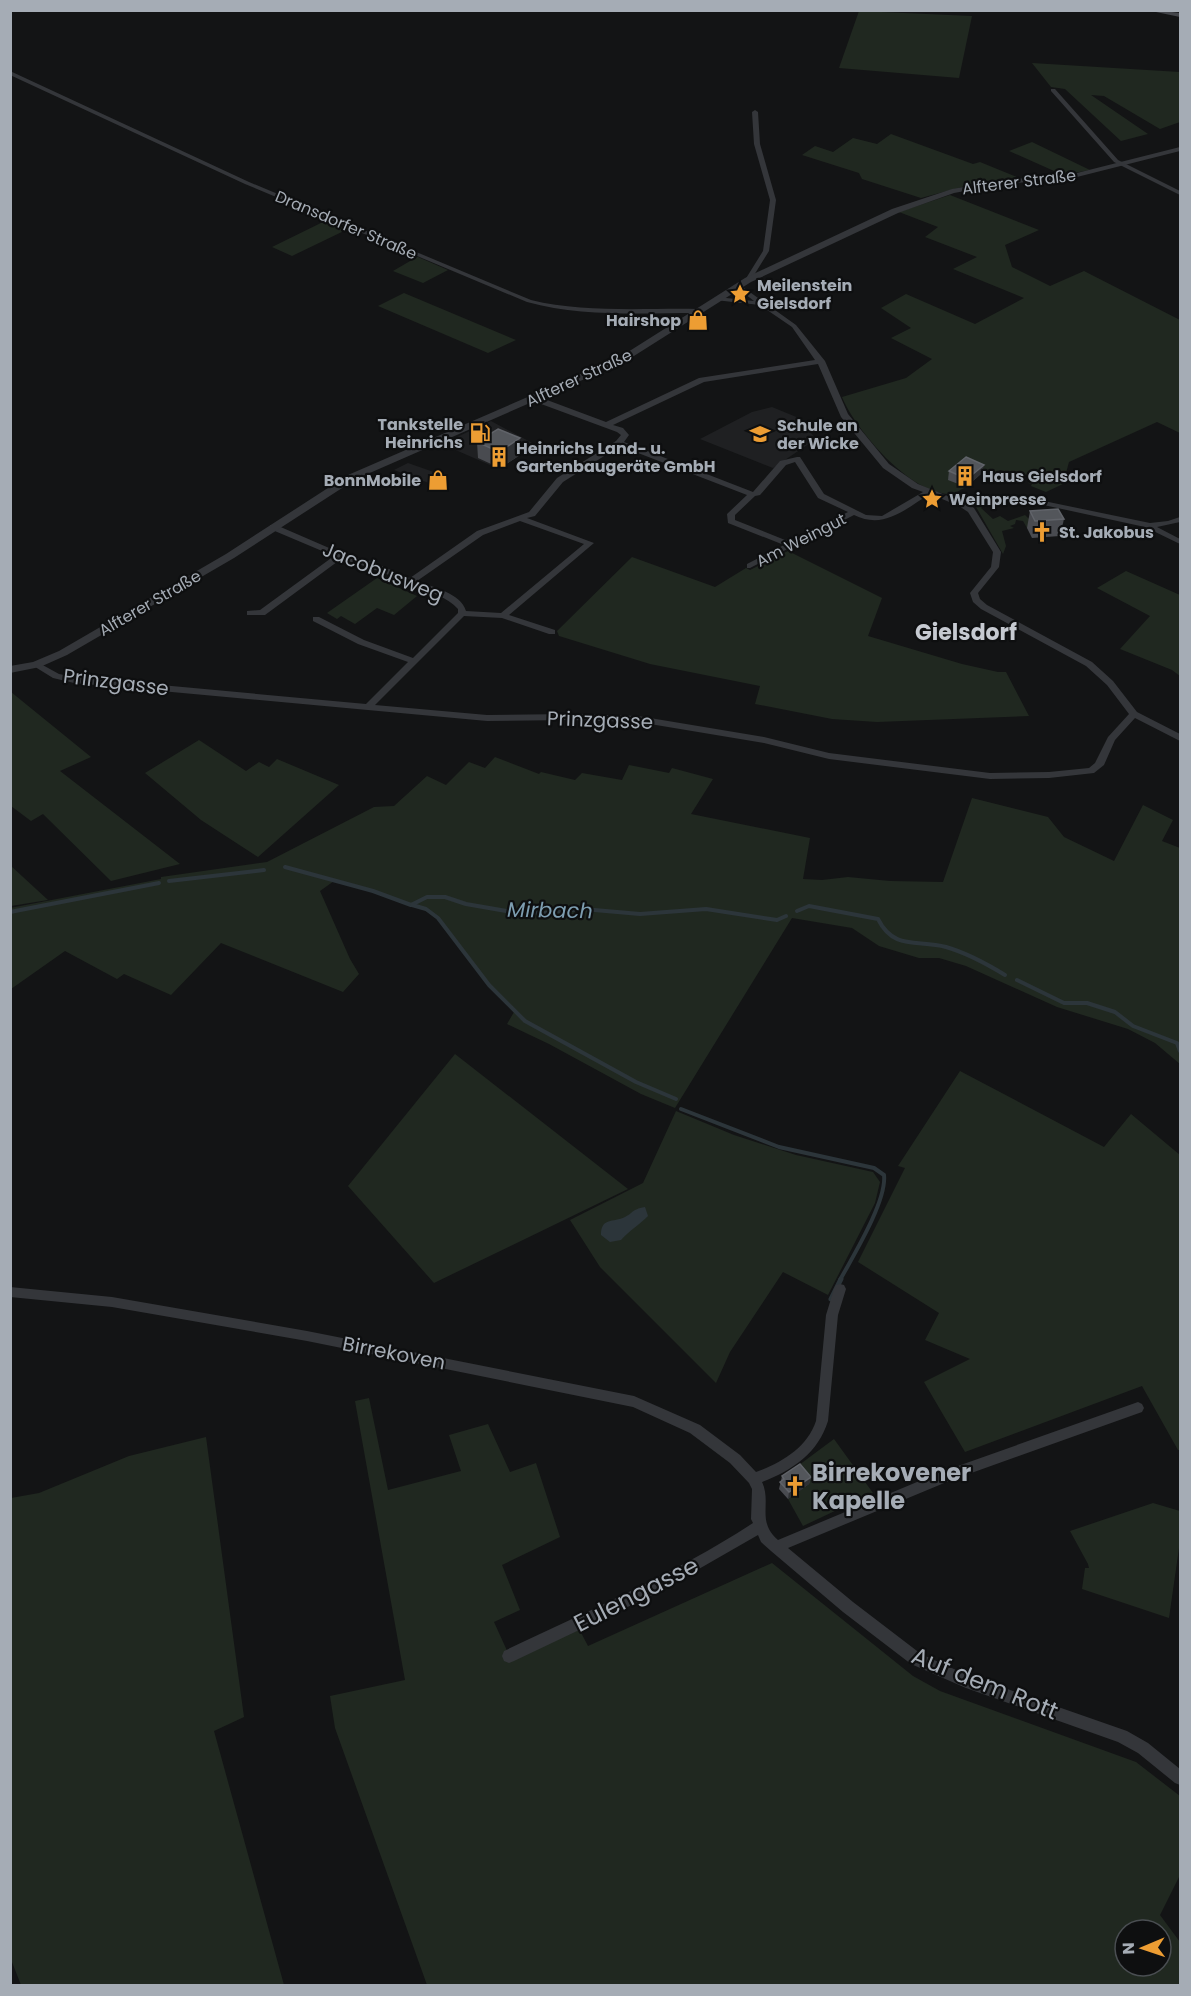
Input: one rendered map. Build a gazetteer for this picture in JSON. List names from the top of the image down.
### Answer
{
  "streets": {
    "street": [
      "Alfterer Straße",
      "Dransdorfer Straße",
      "Am Weingut",
      "Jacobusweg",
      "Prinzgasse",
      "Birrekoven",
      "Eulengasse",
      "Auf dem Rott"
    ]
  },
  "crossings": [
    ["Alfterer Straße", "Dransdorfer Straße"],
    ["Alfterer Straße", "Jacobusweg"],
    ["Alfterer Straße", "Prinzgasse"],
    ["Jacobusweg", "Prinzgasse"],
    ["Eulengasse", "Auf dem Rott"]
  ],
  "districts": ["Gielsdorf"],
  "water": ["Mirbach"],
  "places": {
    "place": ["Meilenstein Gielsdorf", "Weinpresse"],
    "shop": ["Hairshop", "BonnMobile"],
    "fuel station": ["Tankstelle Heinrichs"],
    "school or university": ["Schule an der Wicke"],
    "building": ["Heinrichs Land- u. Gartenbaugeräte GmbH", "Haus Gielsdorf"],
    "church": ["St. Jakobus", "Birrekovener Kapelle"]
  },
  "north": "left"
}
